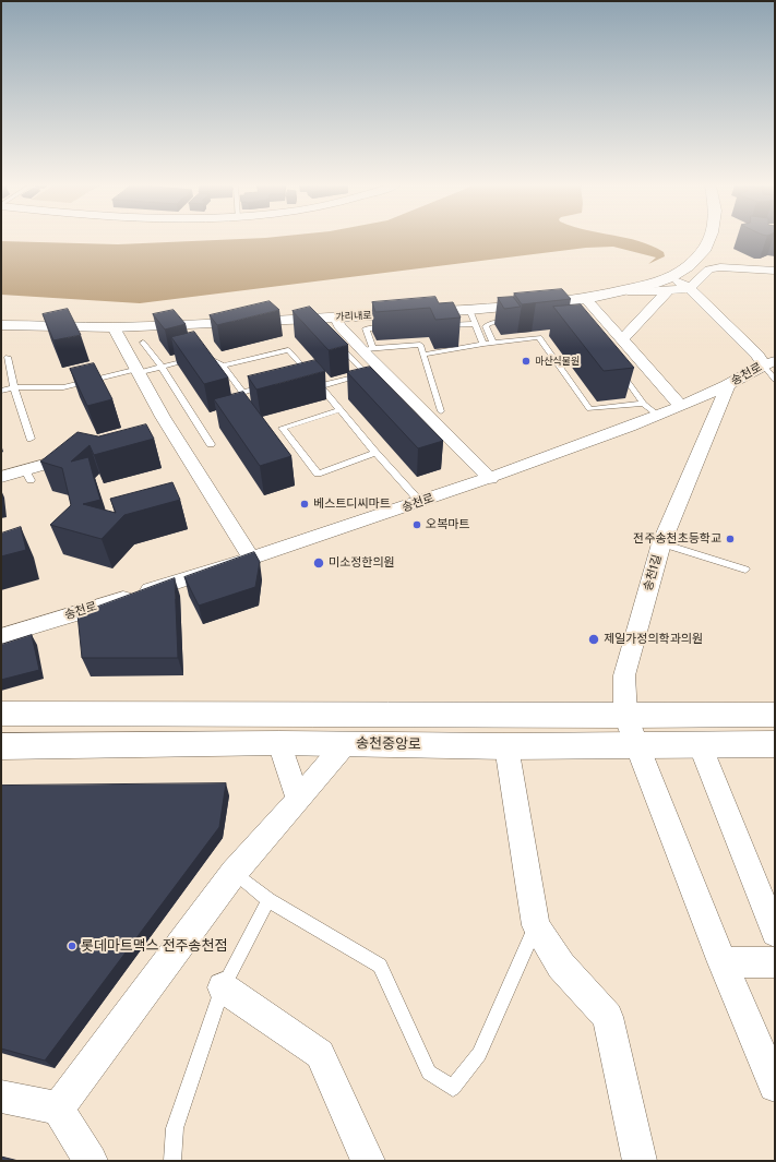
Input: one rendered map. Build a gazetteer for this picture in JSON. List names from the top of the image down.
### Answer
{
  "streets": {
    "street": [
      "가리내로",
      "송천로",
      "송천1길",
      "송천중앙로"
    ]
  },
  "crossings": [
    ["송천로", "송천1길"],
    ["송천1길", "송천중앙로"]
  ],
  "places": [
    "마산식물원",
    "베스트디씨마트",
    "오복마트",
    "전주송천초등학교",
    "미소정한의원",
    "제일가정의학과의원",
    "롯데마트맥스 전주송천점"
  ]
}
